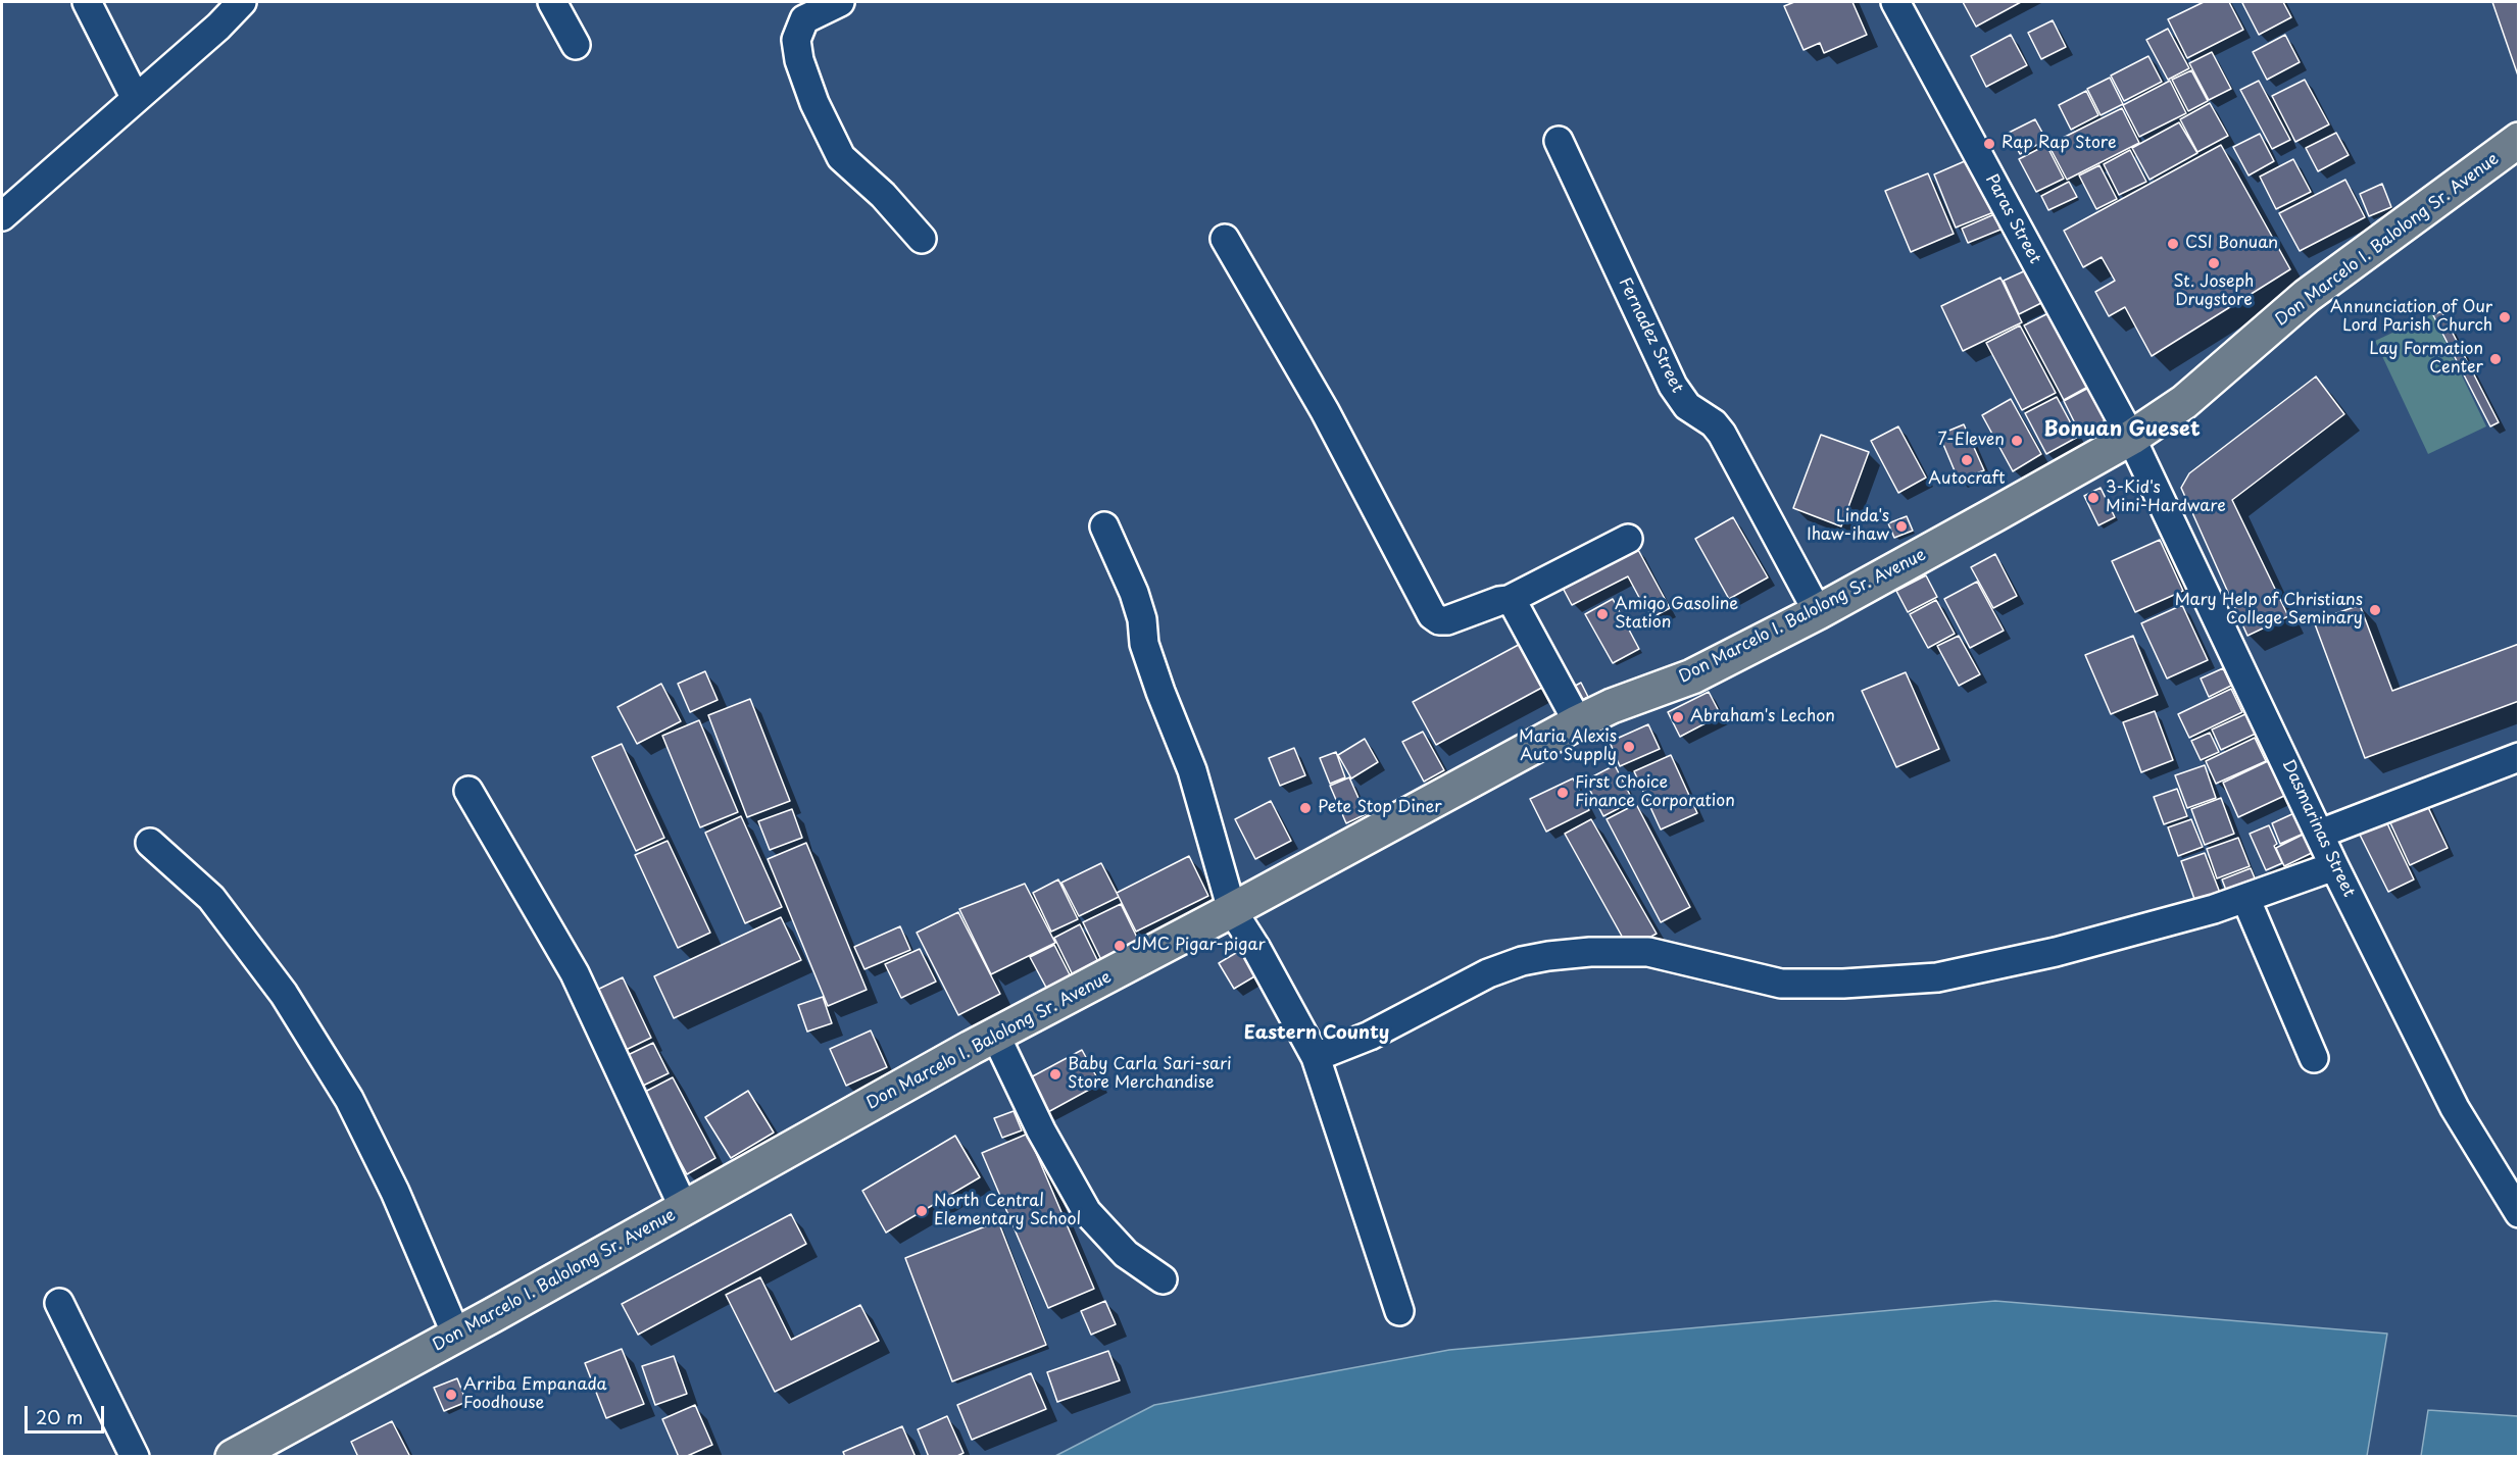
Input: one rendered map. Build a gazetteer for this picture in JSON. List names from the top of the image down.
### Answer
{
  "streets": {
    "main road": ["Don Marcelo I. Balolong Sr. Avenue"],
    "street": ["Paras Street", "Fernadez Street", "Dasmarinas Street"]
  },
  "crossings": [
    ["Paras Street", "Don Marcelo I. Balolong Sr. Avenue"],
    ["Paras Street", "Dasmarinas Street"],
    ["Don Marcelo I. Balolong Sr. Avenue", "Fernadez Street"],
    ["Don Marcelo I. Balolong Sr. Avenue", "Dasmarinas Street"]
  ],
  "districts": ["Bonuan Gueset", "Eastern County"],
  "places": [
    "Rap Rap Store",
    "CSI Bonuan",
    "St. Joseph Drugstore",
    "Annunciation of Our Lord Parish Church",
    "Lay Formation Center",
    "7-Eleven",
    "Autocraft",
    "3-Kid's Mini-Hardware",
    "Linda's Ihaw-ihaw",
    "Mary Help of Christians College Seminary",
    "Amigo Gasoline Station",
    "Abraham's Lechon",
    "Maria Alexis Auto Supply",
    "First Choice Finance Corporation",
    "Pete Stop Diner",
    "JMC Pigar-pigar",
    "Baby Carla Sari-sari Store Merchandise",
    "North Central Elementary School",
    "Arriba Empanada Foodhouse"
  ],
  "scale_bar": "20 m"
}
